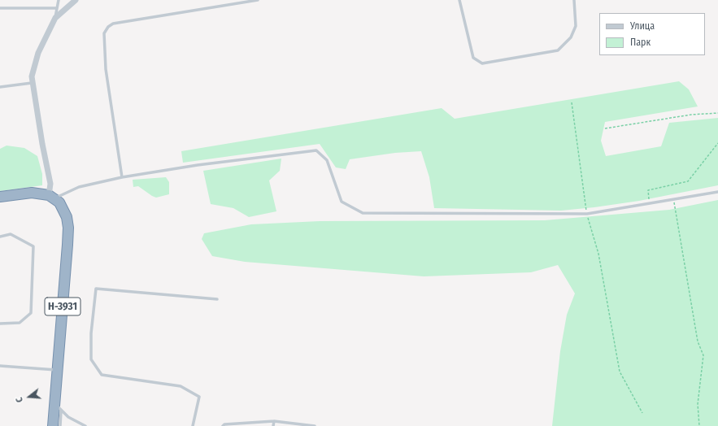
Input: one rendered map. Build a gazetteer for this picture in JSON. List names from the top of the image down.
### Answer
{
  "streets": {
    "highway": ["Н-3931"]
  },
  "legend": ["Улица", "Парк"],
  "north": "left"
}
